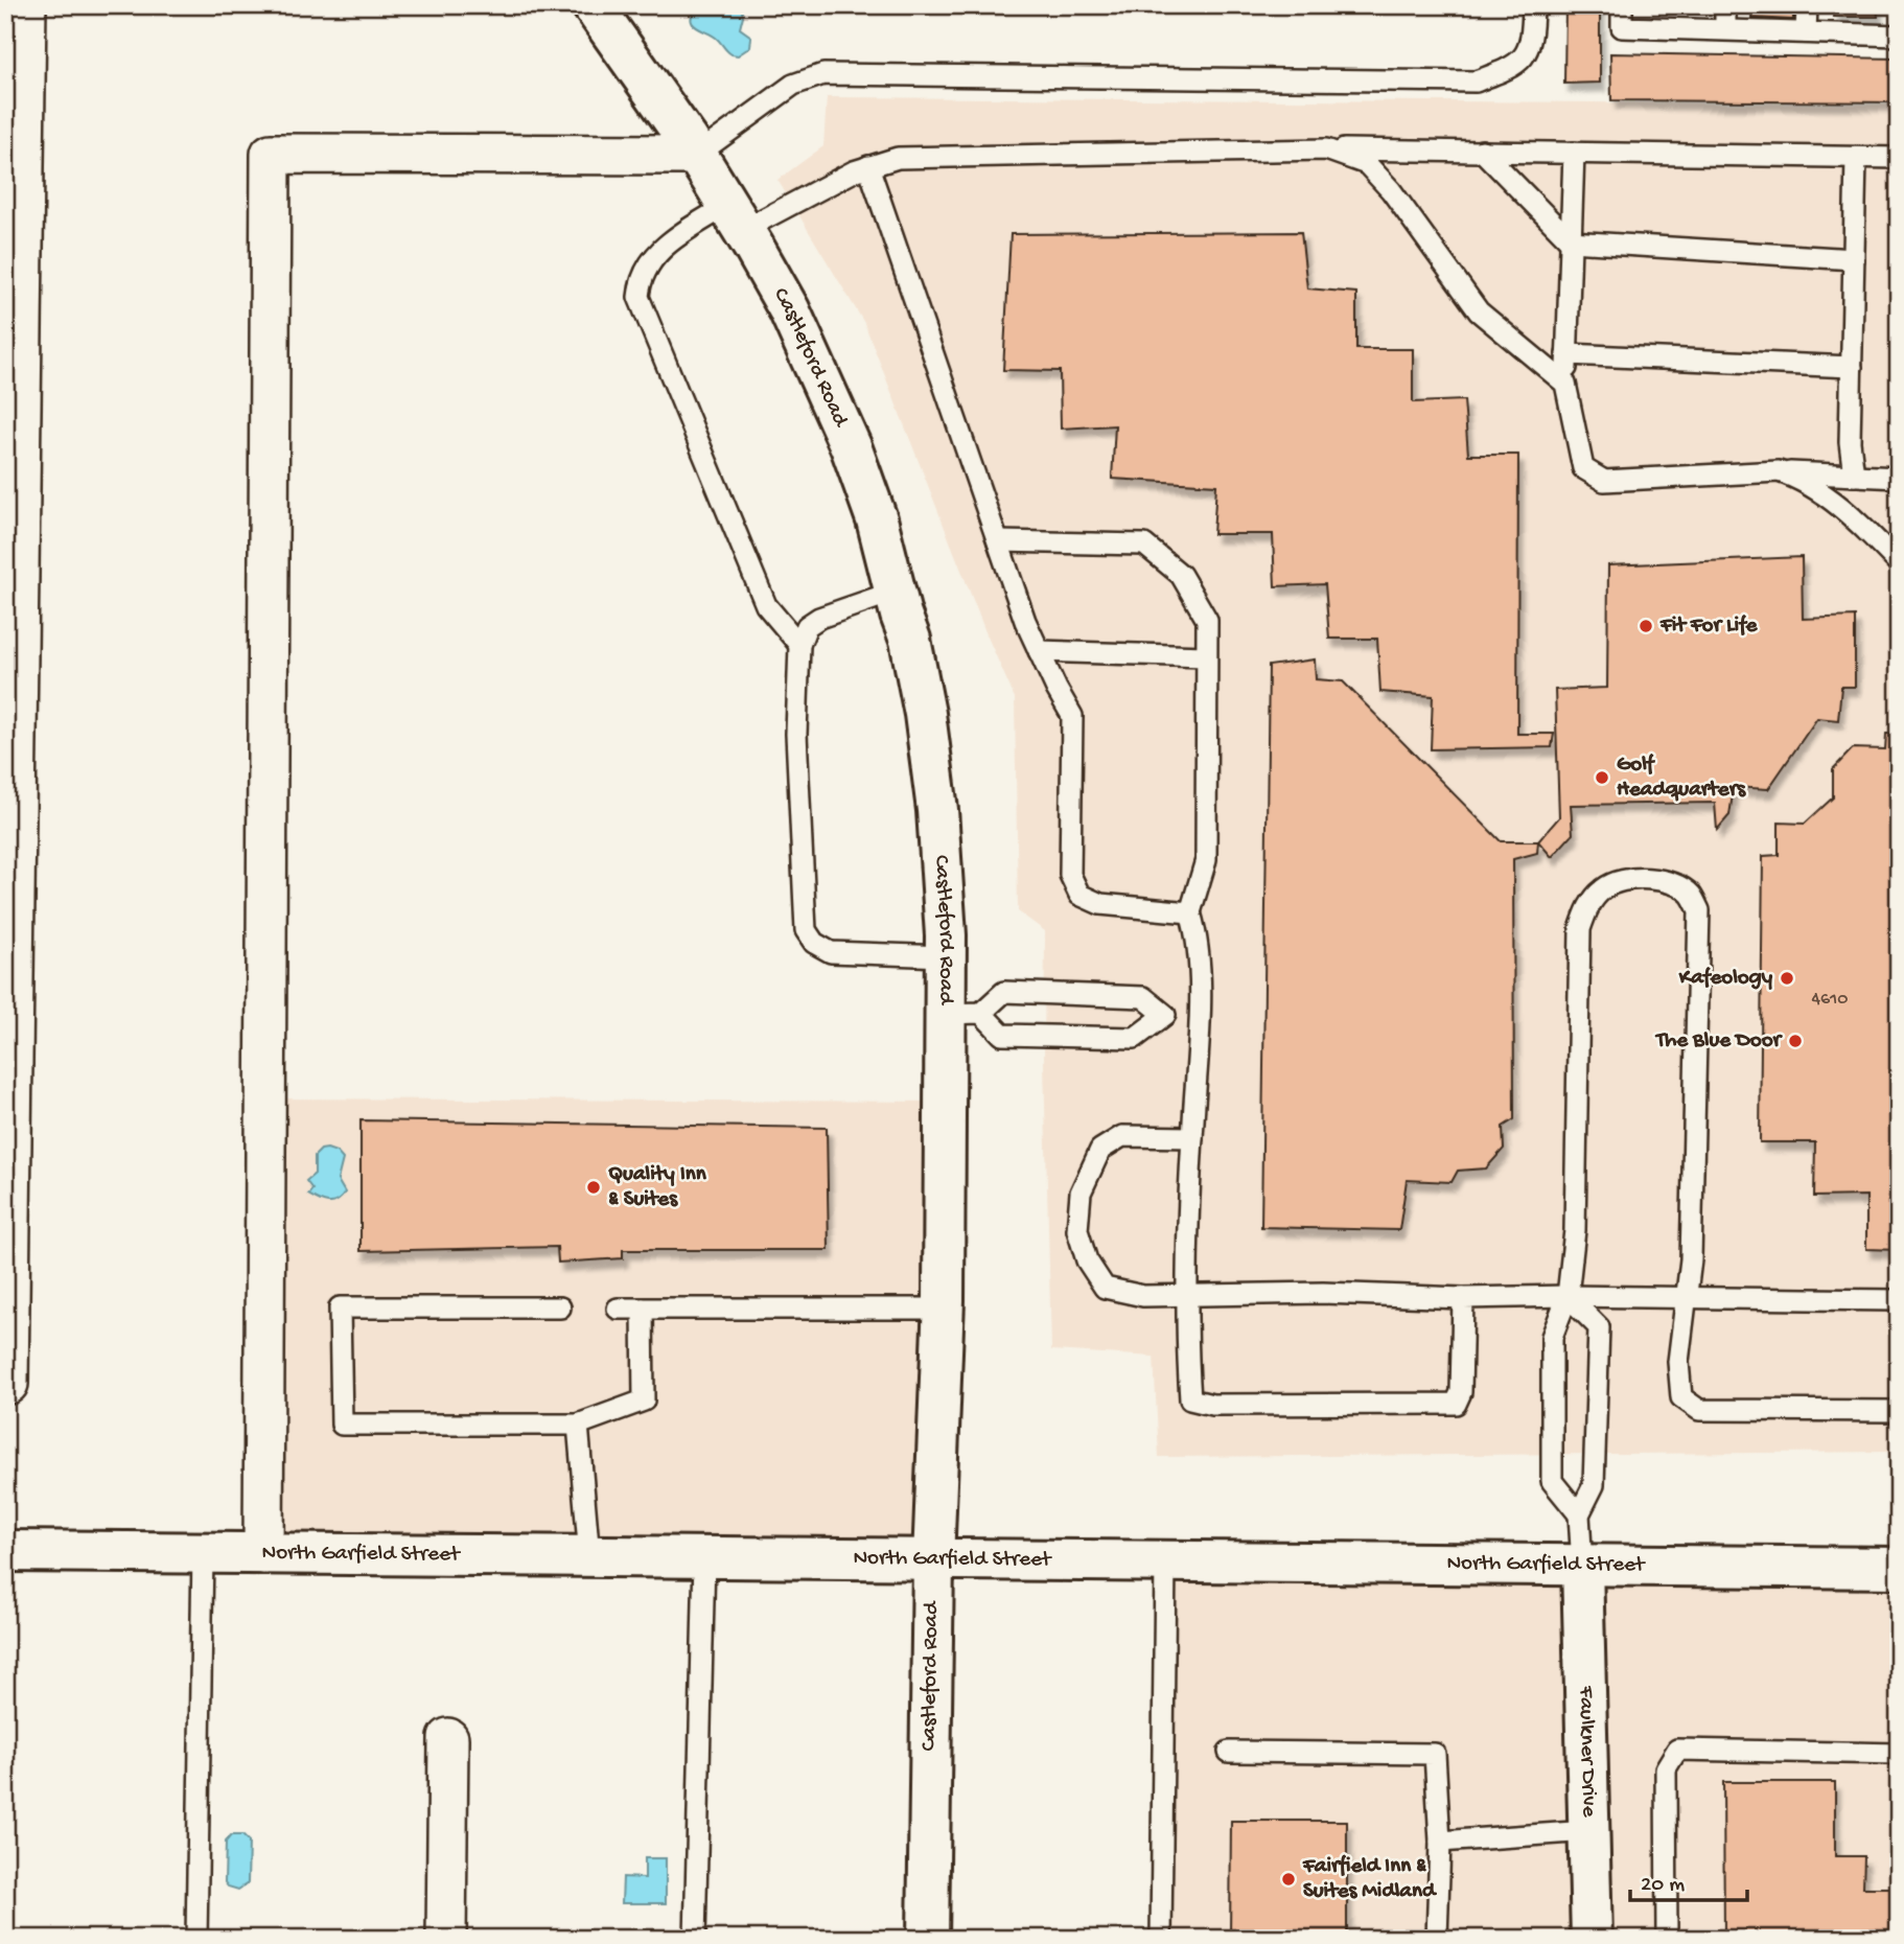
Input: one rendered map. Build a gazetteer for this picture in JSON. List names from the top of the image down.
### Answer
{
  "streets": {
    "street": ["Castleford Road", "North Garfield Street", "Faulkner Drive"]
  },
  "crossings": [
    ["Castleford Road", "North Garfield Street"],
    ["North Garfield Street", "Faulkner Drive"]
  ],
  "places": [
    "Fit For Life",
    "Golf Headquarters",
    "Kafeology",
    "The Blue Door",
    "Quality Inn & Suites",
    "Fairfield Inn & Suites Midland"
  ],
  "house_numbers": ["4610"],
  "scale_bar": "20 m"
}
